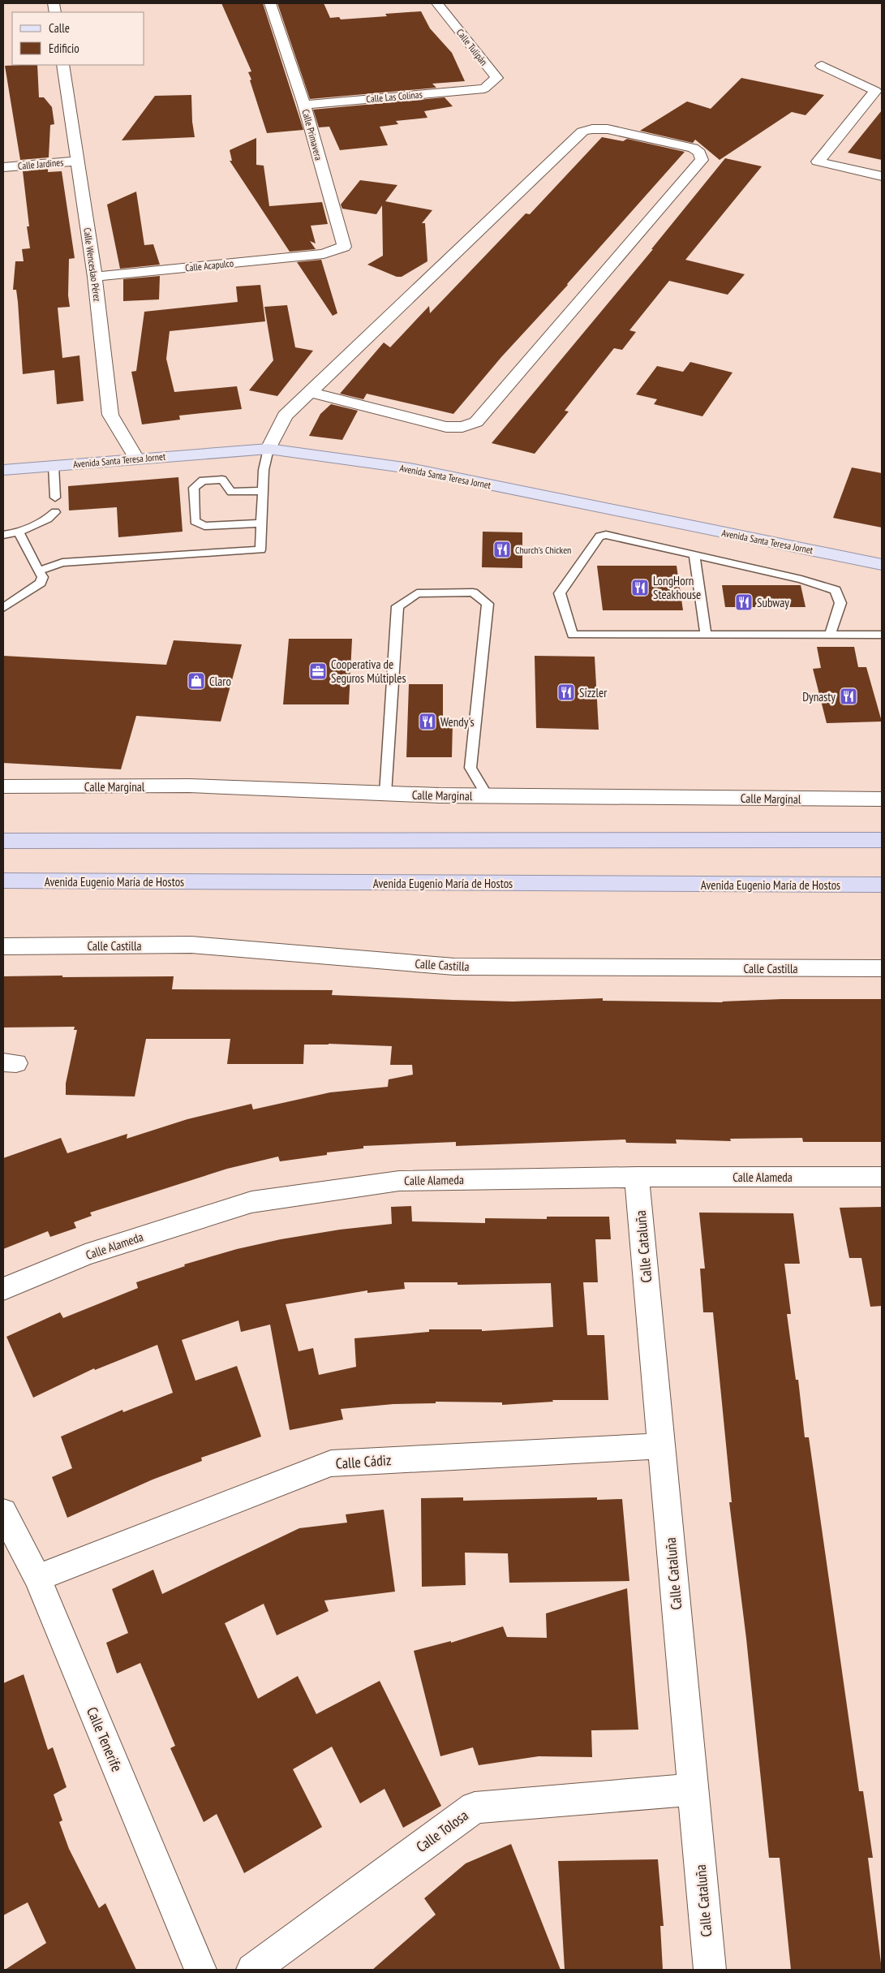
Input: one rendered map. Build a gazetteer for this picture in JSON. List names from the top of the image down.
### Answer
{
  "streets": {
    "highway": ["Avenida Eugenio María de Hostos"],
    "main road": ["Avenida Santa Teresa Jornet"],
    "street": [
      "Calle Tulipán",
      "Calle Las Colinas",
      "Calle Primavera",
      "Calle Jardines",
      "Calle Wenceslao Pérez",
      "Calle Acapulco",
      "Calle Marginal",
      "Calle Castilla",
      "Calle Alameda",
      "Calle Cataluña",
      "Calle Cádiz",
      "Calle Tenerife",
      "Calle Tolosa"
    ]
  },
  "crossings": [
    ["Calle Tulipán", "Calle Las Colinas"],
    ["Calle Las Colinas", "Calle Primavera"],
    ["Calle Primavera", "Calle Acapulco"],
    ["Calle Jardines", "Calle Wenceslao Pérez"],
    ["Calle Wenceslao Pérez", "Calle Acapulco"],
    ["Calle Wenceslao Pérez", "Avenida Santa Teresa Jornet"],
    ["Calle Alameda", "Calle Cataluña"],
    ["Calle Cataluña", "Calle Cádiz"],
    ["Calle Cataluña", "Calle Tolosa"],
    ["Calle Cádiz", "Calle Tenerife"]
  ],
  "places": {
    "restaurant": [
      "Church's Chicken",
      "LongHorn Steakhouse",
      "Subway",
      "Sizzler",
      "Dynasty",
      "Wendy's"
    ],
    "office": ["Cooperativa de Seguros Múltiples"],
    "shop": ["Claro"]
  },
  "legend": ["Calle", "Edificio"]
}
